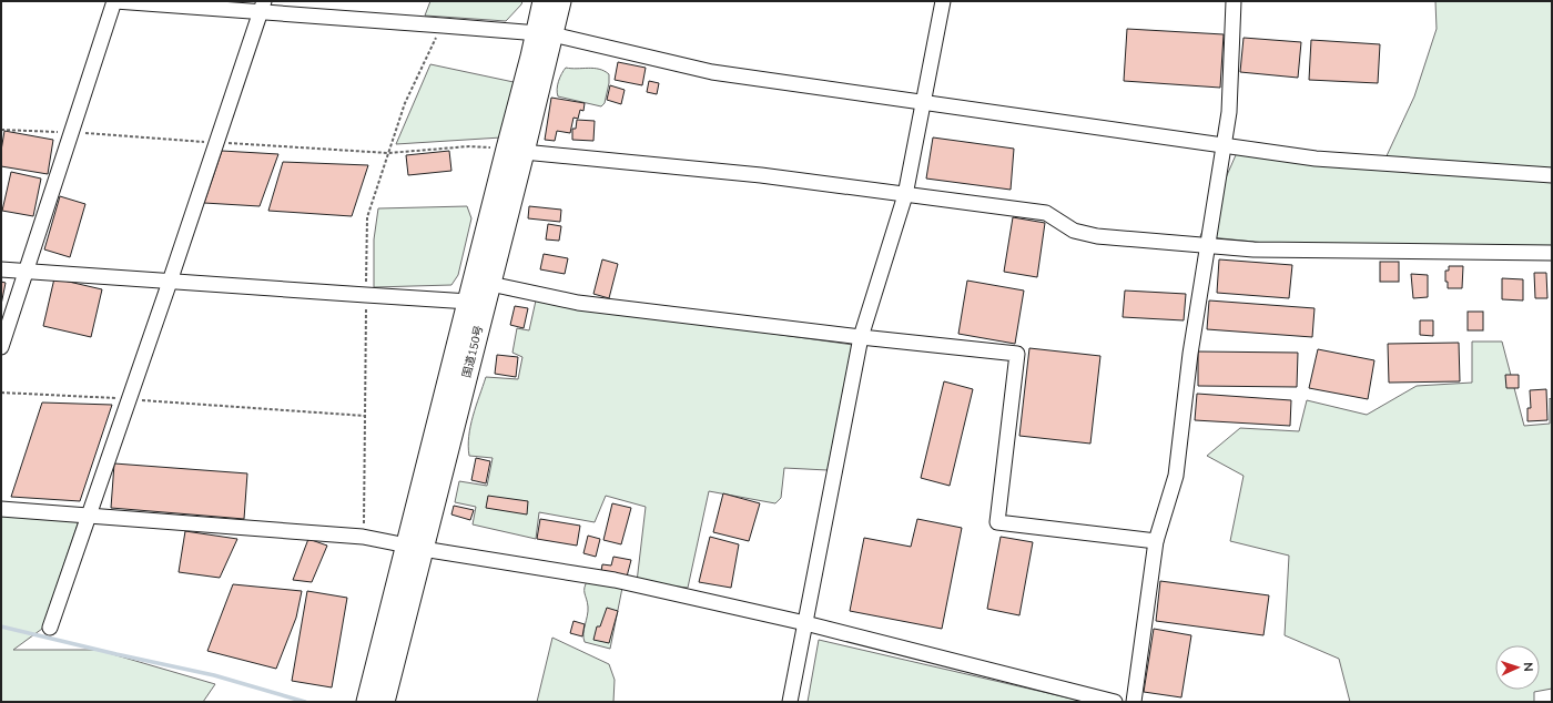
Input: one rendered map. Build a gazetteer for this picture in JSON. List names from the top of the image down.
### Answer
{
  "streets": {
    "highway": ["国道150号"]
  },
  "north": "right"
}
